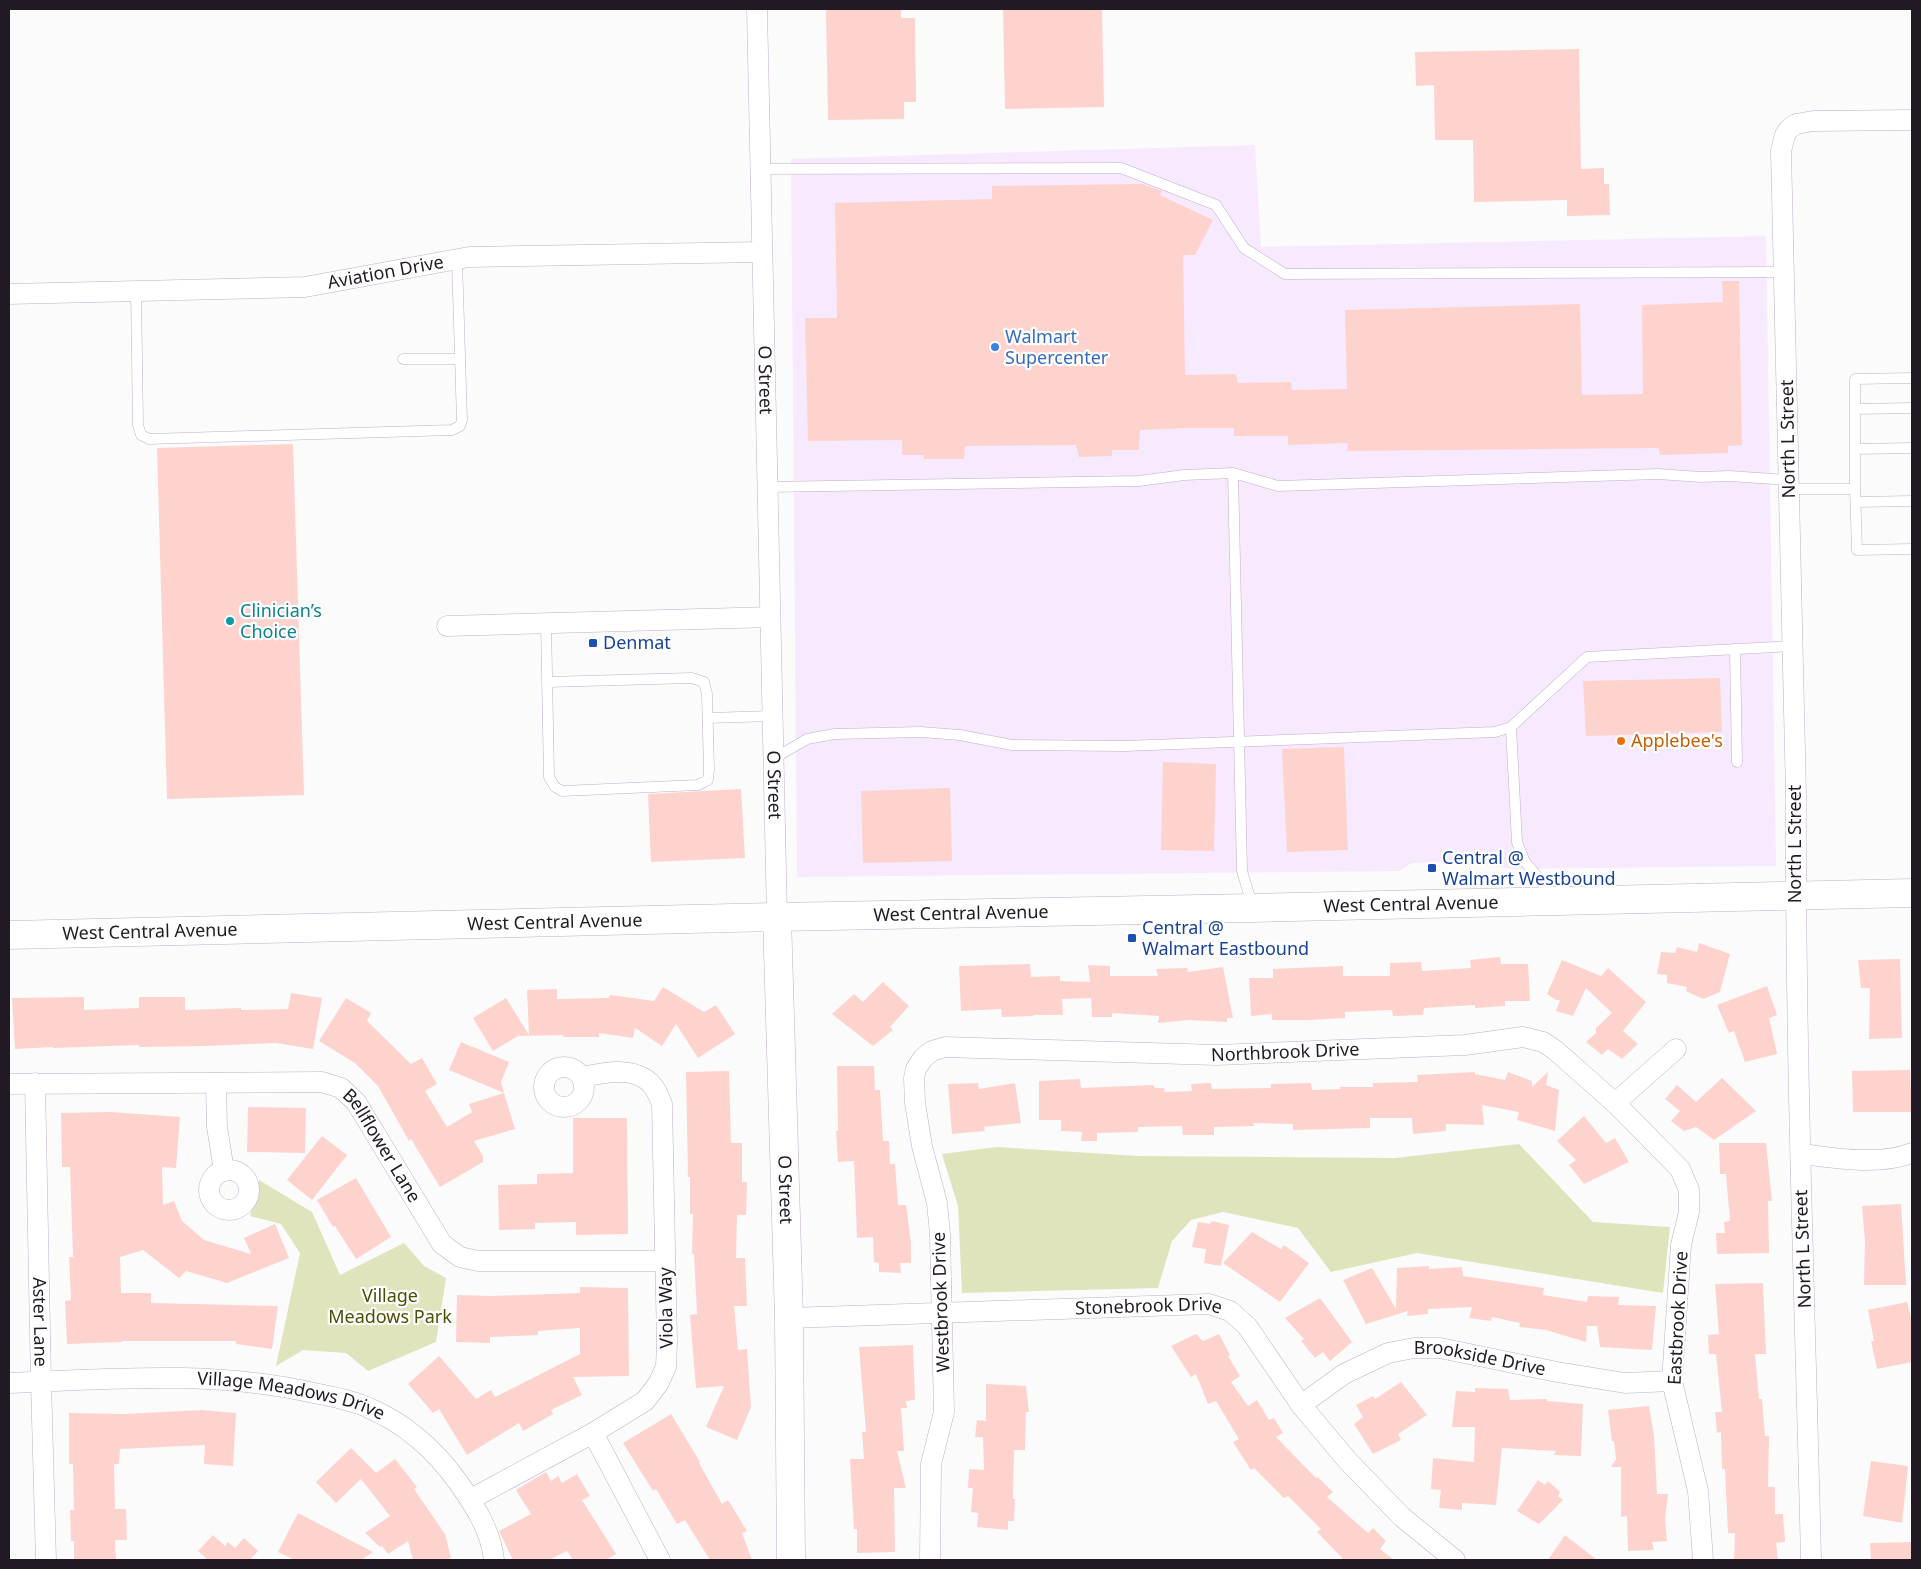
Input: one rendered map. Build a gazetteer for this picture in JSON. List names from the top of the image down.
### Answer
{
  "streets": {
    "main road": ["O Street", "West Central Avenue"],
    "street": [
      "Aviation Drive",
      "North L Street",
      "Northbrook Drive",
      "Bellflower Lane",
      "Westbrook Drive",
      "Viola Way",
      "Stonebrook Drive",
      "Eastbrook Drive",
      "Aster Lane",
      "Brookside Drive",
      "Village Meadows Drive"
    ]
  },
  "crossings": [
    ["Aviation Drive", "O Street"],
    ["O Street", "West Central Avenue"],
    ["O Street", "Stonebrook Drive"],
    ["North L Street", "West Central Avenue"],
    ["Northbrook Drive", "Westbrook Drive"],
    ["Northbrook Drive", "Eastbrook Drive"],
    ["Bellflower Lane", "Viola Way"],
    ["Bellflower Lane", "Aster Lane"],
    ["Westbrook Drive", "Stonebrook Drive"],
    ["Viola Way", "Village Meadows Drive"],
    ["Stonebrook Drive", "Brookside Drive"],
    ["Eastbrook Drive", "Brookside Drive"],
    ["Aster Lane", "Village Meadows Drive"]
  ],
  "parks": ["Village Meadows Park"],
  "places": {
    "other": ["Walmart Supercenter", "Clinician’s Choice", "Applebee's"],
    "transit": ["Denmat", "Central @ Walmart Westbound", "Central @ Walmart Eastbound"]
  }
}
